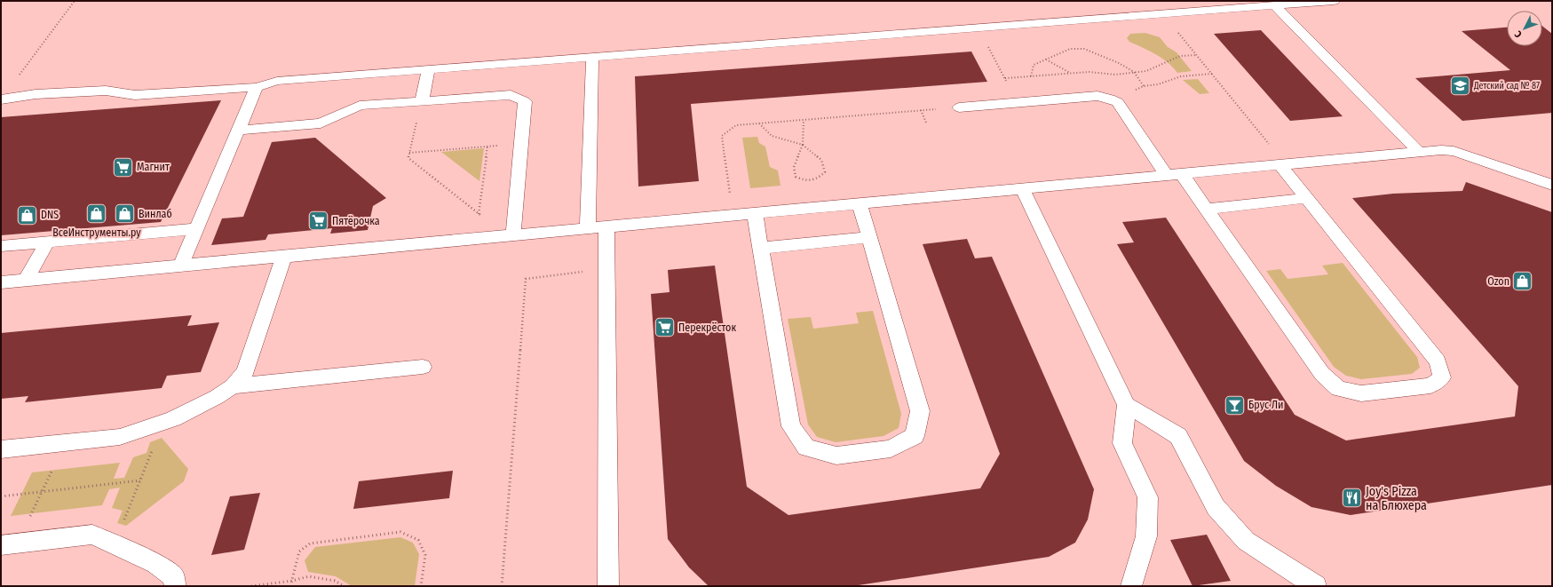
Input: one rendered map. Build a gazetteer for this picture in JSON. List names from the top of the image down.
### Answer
{
  "places": {
    "school or university": ["Детский сад № 87"],
    "supermarket": ["Магнит", "Пятёрочка", "Перекрёсток"],
    "shop": [
      "ВсеИнструменты.ру",
      "Винлаб",
      "DNS",
      "Ozon"
    ],
    "bar": ["Брус Ли"],
    "restaurant": ["Joy's Pizza на Блюхера"]
  },
  "north": "bottom left"
}
